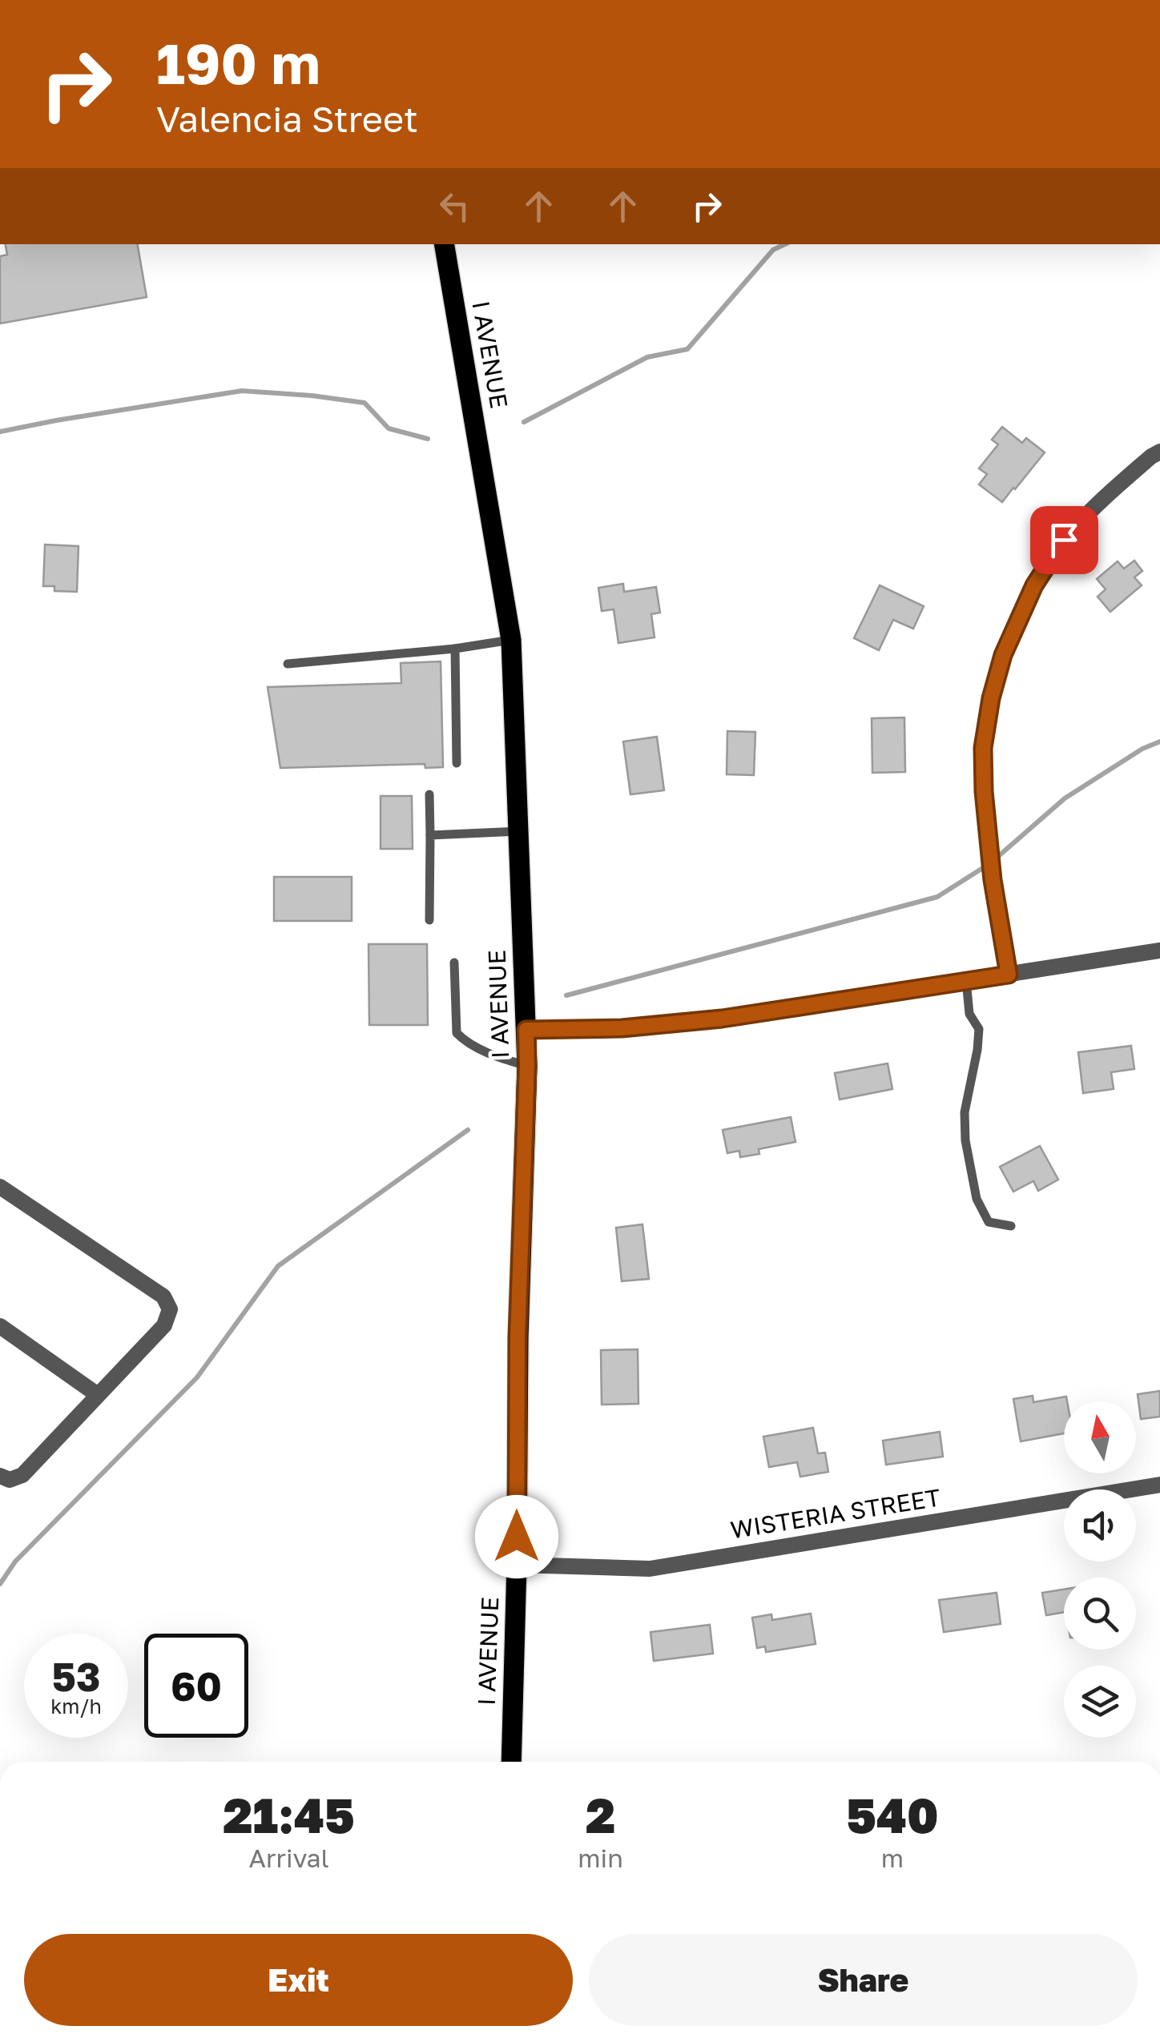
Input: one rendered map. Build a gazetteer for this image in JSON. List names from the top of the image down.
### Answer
{
  "streets": {
    "main road": ["I AVENUE"],
    "street": ["WISTERIA STREET"]
  },
  "crossings": [
    ["I AVENUE", "WISTERIA STREET"]
  ],
  "north": "top",
  "page": {
    "turn": ["190 m", "Valencia Street"],
    "speed": "53 km/h",
    "limit": "60",
    "eta": [
      "21:45",
      "Arrival",
      "2",
      "min",
      "540",
      "m"
    ],
    "buttons": ["Exit", "Share"]
  }
}
